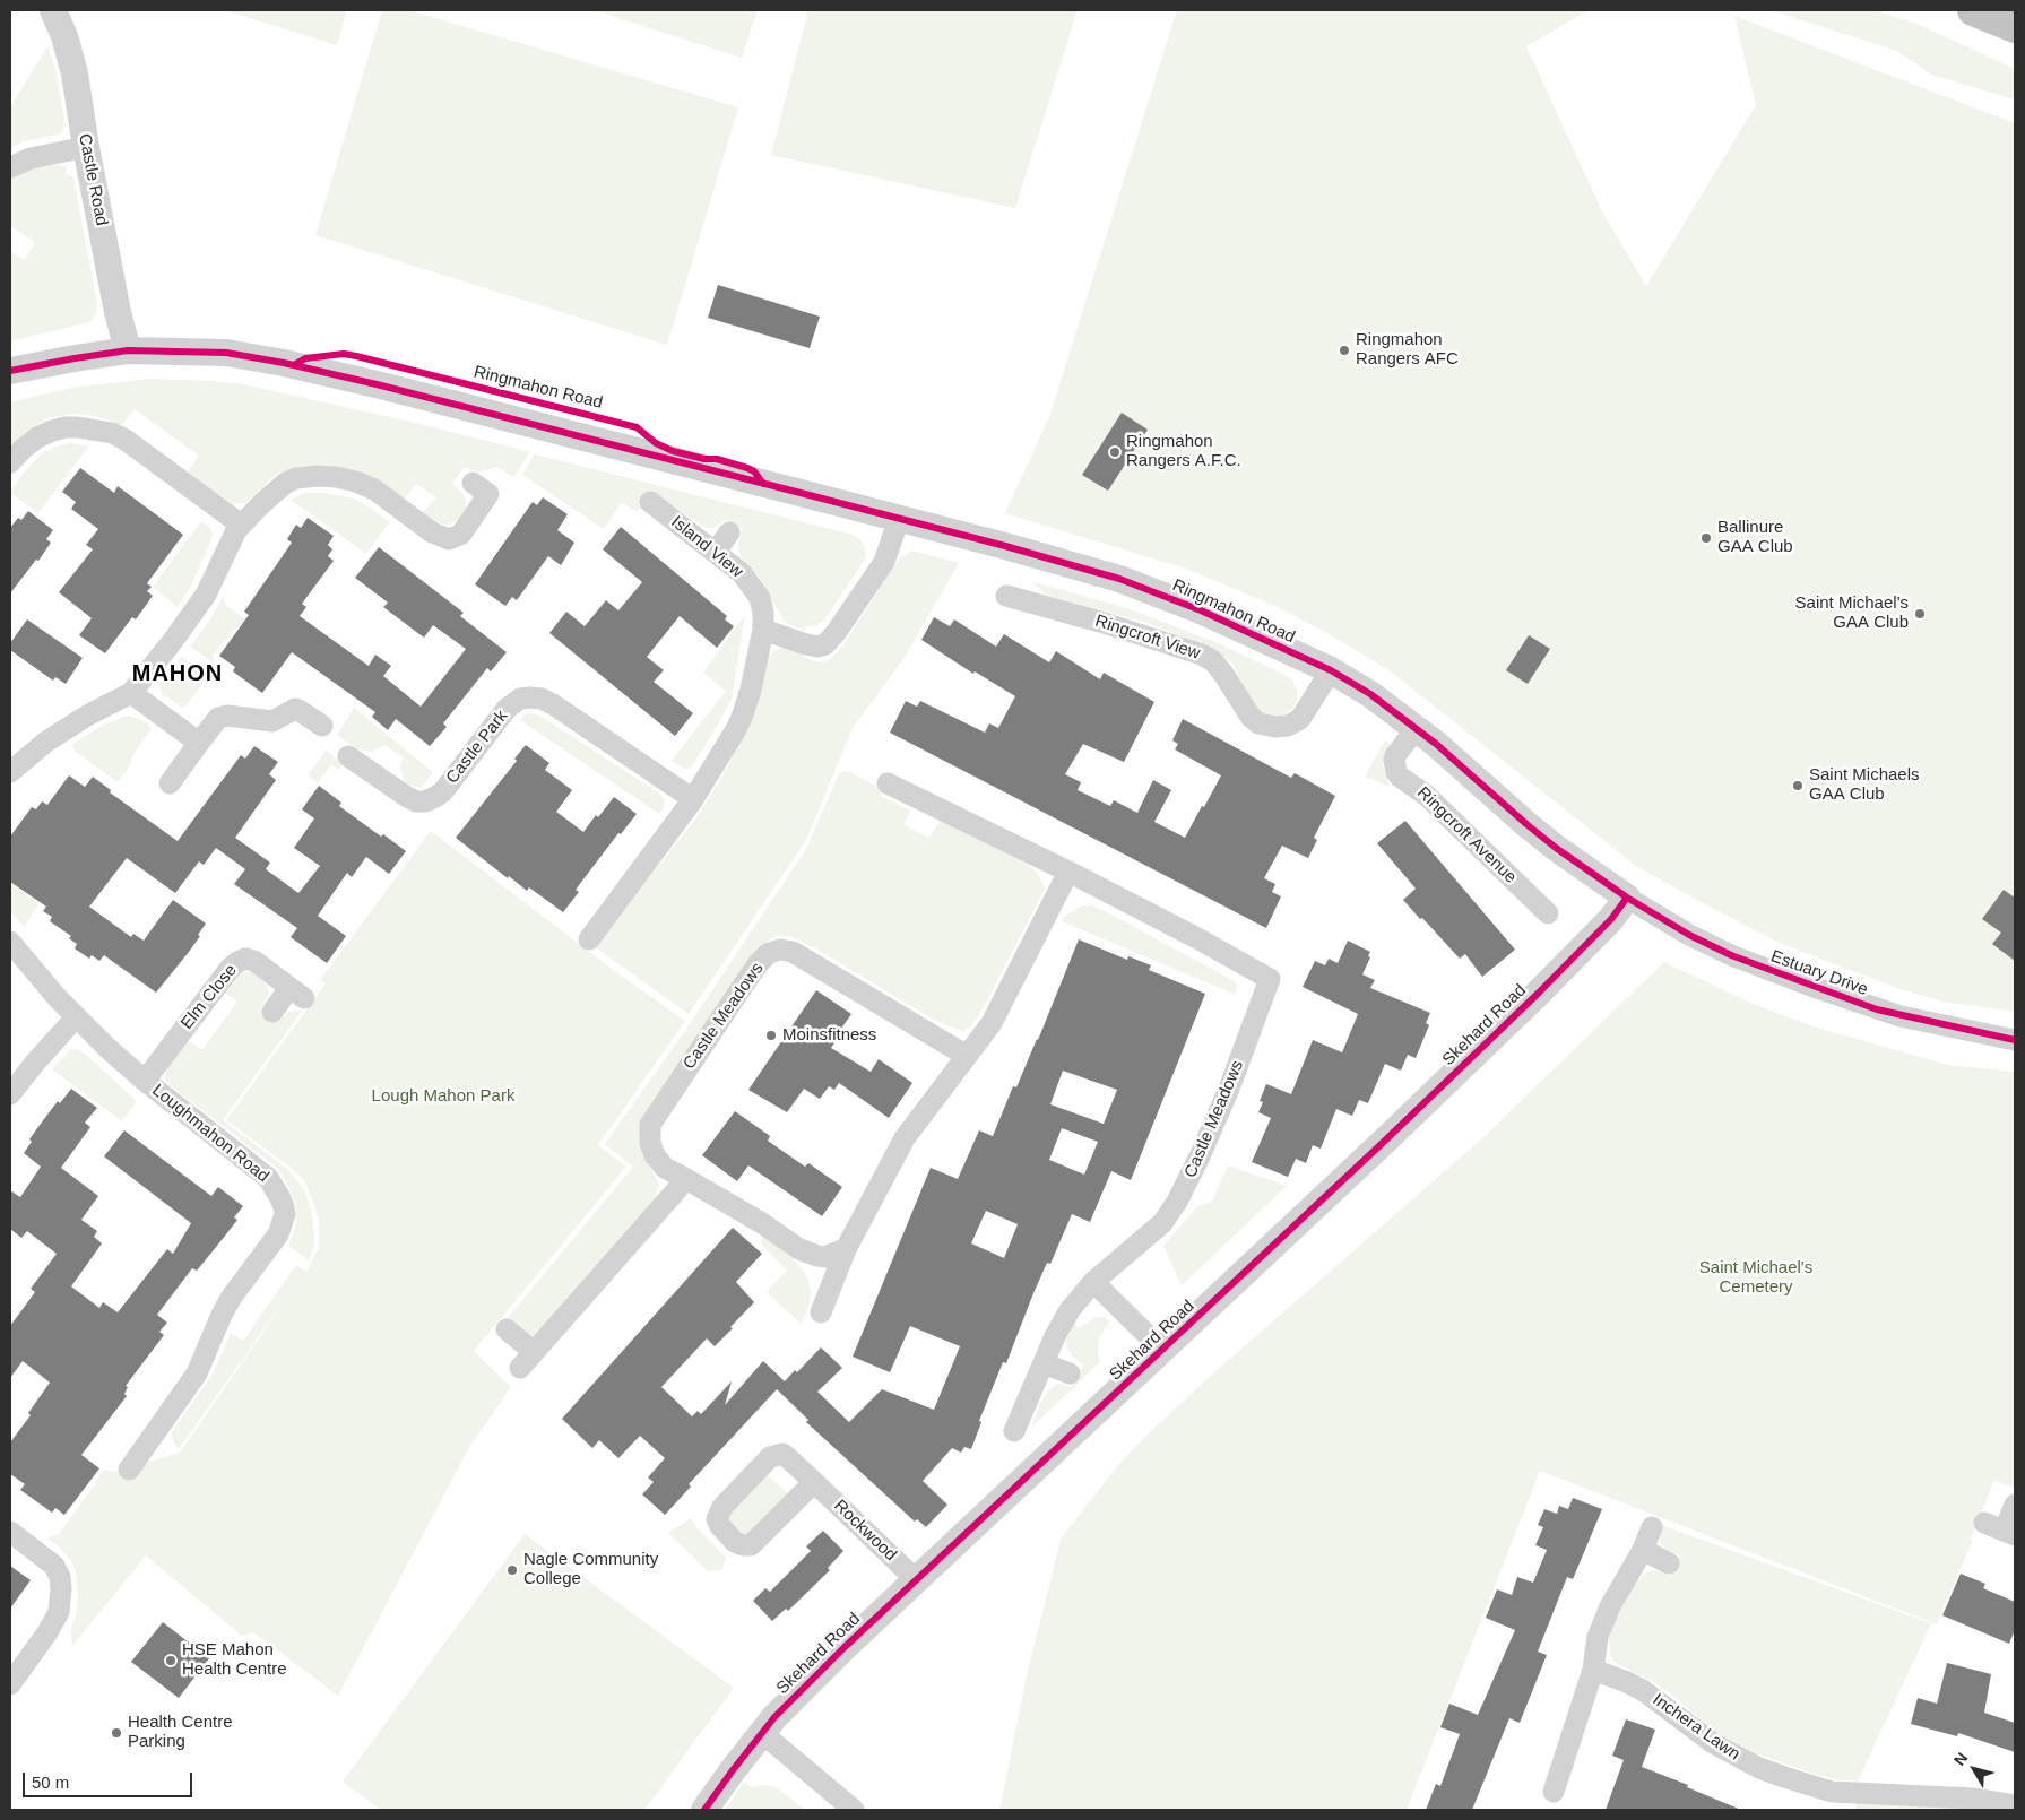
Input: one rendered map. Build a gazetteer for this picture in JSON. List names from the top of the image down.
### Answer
{
  "streets": {
    "street": [
      "Castle Road",
      "Ringmahon Road",
      "Island View",
      "Ringcroft View",
      "Castle Park",
      "Ringcroft Avenue",
      "Estuary Drive",
      "Elm Close",
      "Castle Meadows",
      "Skehard Road",
      "Loughmahon Road",
      "Rockwood",
      "Inchera Lawn"
    ]
  },
  "crossings": [
    ["Castle Road", "Ringmahon Road"],
    ["Ringmahon Road", "Ringcroft View"],
    ["Ringmahon Road", "Ringcroft Avenue"],
    ["Ringmahon Road", "Estuary Drive"],
    ["Ringmahon Road", "Skehard Road"],
    ["Estuary Drive", "Skehard Road"],
    ["Elm Close", "Loughmahon Road"],
    ["Skehard Road", "Rockwood"]
  ],
  "districts": ["MAHON"],
  "parks": ["Lough Mahon Park", "Saint Michael's Cemetery"],
  "places": [
    "Ringmahon Rangers AFC",
    "Ringmahon Rangers A.F.C.",
    "Ballinure GAA Club",
    "Saint Michael's GAA Club",
    "Saint Michaels GAA Club",
    "Moinsfitness",
    "Nagle Community College",
    "HSE Mahon Health Centre",
    "Health Centre Parking"
  ],
  "scale_bar": "50 m",
  "north": "top left"
}
